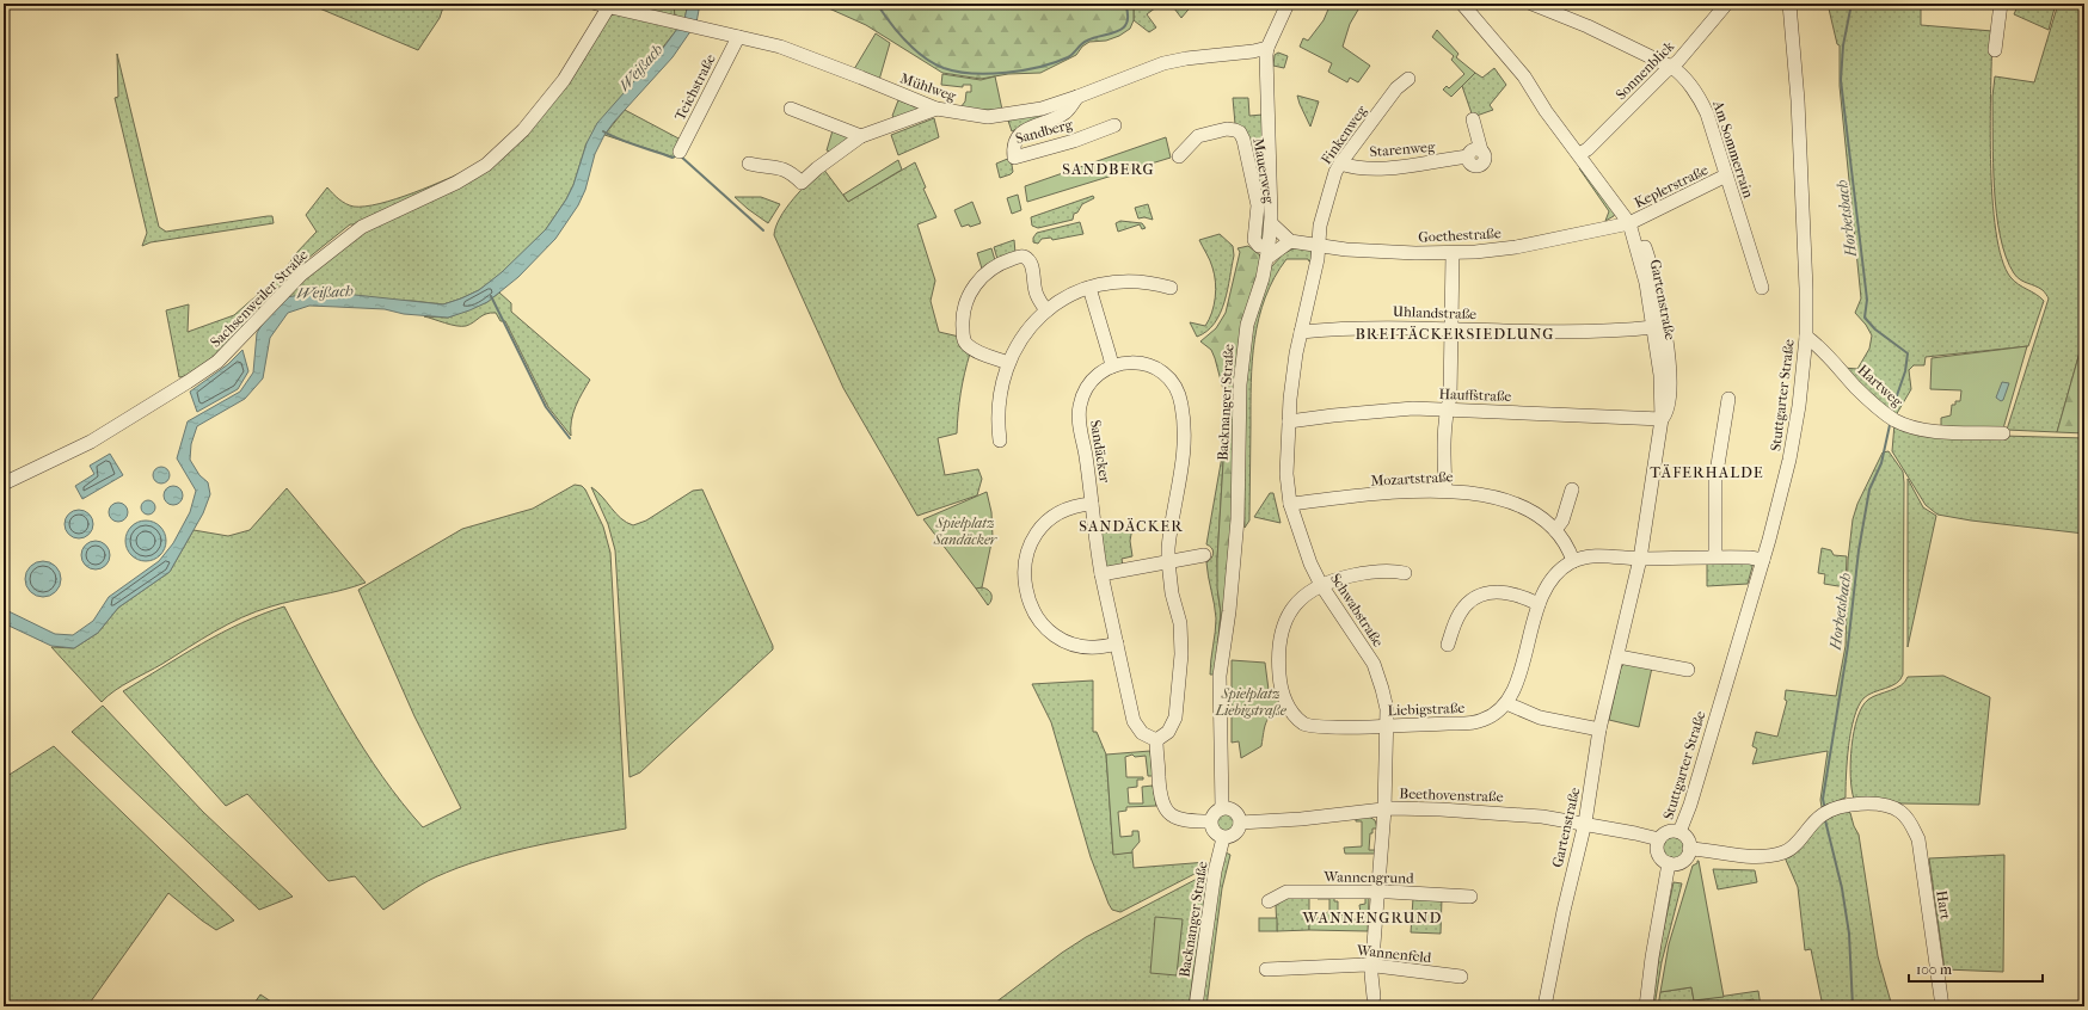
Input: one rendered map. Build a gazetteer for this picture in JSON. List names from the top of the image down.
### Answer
{
  "streets": {
    "street": [
      "Sonnenblick",
      "Teichstraße",
      "Mühlweg",
      "Sandberg",
      "Finkenweg",
      "Starenweg",
      "Am Sommerrain",
      "Mauerweg",
      "Keplerstraße",
      "Goethestraße",
      "Sachsenweiler Straße",
      "Gartenstraße",
      "Uhlandstraße",
      "Hartweg",
      "Hauffstraße",
      "Stuttgarter Straße",
      "Backnanger Straße",
      "Sandäcker",
      "Mozartstraße",
      "Schwabstraße",
      "Liebigstraße",
      "Beethovenstraße",
      "Wannengrund",
      "Hart",
      "Wannenfeld"
    ]
  },
  "crossings": [
    ["Sonnenblick", "Am Sommerrain"],
    ["Sonnenblick", "Gartenstraße"],
    ["Teichstraße", "Mühlweg"],
    ["Mühlweg", "Sandberg"],
    ["Mühlweg", "Sachsenweiler Straße"],
    ["Mühlweg", "Backnanger Straße"],
    ["Finkenweg", "Starenweg"],
    ["Finkenweg", "Goethestraße"],
    ["Finkenweg", "Schwabstraße"],
    ["Am Sommerrain", "Keplerstraße"],
    ["Mauerweg", "Backnanger Straße"],
    ["Keplerstraße", "Goethestraße"],
    ["Keplerstraße", "Gartenstraße"],
    ["Goethestraße", "Gartenstraße"],
    ["Goethestraße", "Schwabstraße"],
    ["Gartenstraße", "Uhlandstraße"],
    ["Gartenstraße", "Hauffstraße"],
    ["Gartenstraße", "Liebigstraße"],
    ["Gartenstraße", "Beethovenstraße"],
    ["Uhlandstraße", "Schwabstraße"],
    ["Hartweg", "Stuttgarter Straße"],
    ["Hauffstraße", "Schwabstraße"],
    ["Stuttgarter Straße", "Beethovenstraße"],
    ["Stuttgarter Straße", "Hart"],
    ["Backnanger Straße", "Beethovenstraße"],
    ["Mozartstraße", "Schwabstraße"],
    ["Mozartstraße", "Liebigstraße"],
    ["Schwabstraße", "Liebigstraße"],
    ["Schwabstraße", "Beethovenstraße"],
    ["Schwabstraße", "Wannengrund"],
    ["Schwabstraße", "Wannenfeld"],
    ["Beethovenstraße", "Hart"]
  ],
  "districts": [
    "SANDBERG",
    "BREITÄCKERSIEDLUNG",
    "TÄFERHALDE",
    "SANDÄCKER",
    "WANNENGRUND"
  ],
  "water": ["Weißach", "Horbetsbach"],
  "parks": ["Spielplatz Sandäcker", "Spielplatz Liebigstraße"],
  "scale_bar": "100 m"
}
